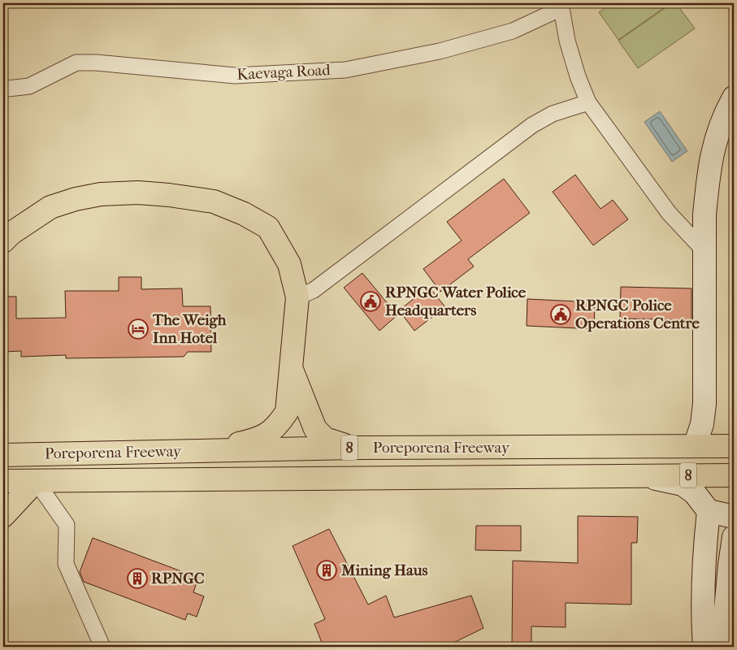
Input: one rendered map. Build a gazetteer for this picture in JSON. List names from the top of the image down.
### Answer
{
  "streets": {
    "highway": ["8", "Poreporena Freeway"],
    "street": ["Kaevaga Road"]
  },
  "places": {
    "public building": ["RPNGC Water Police Headquarters", "RPNGC Police Operations Centre"],
    "hotel": ["The Weigh Inn Hotel"],
    "building": ["Mining Haus", "RPNGC"]
  }
}
